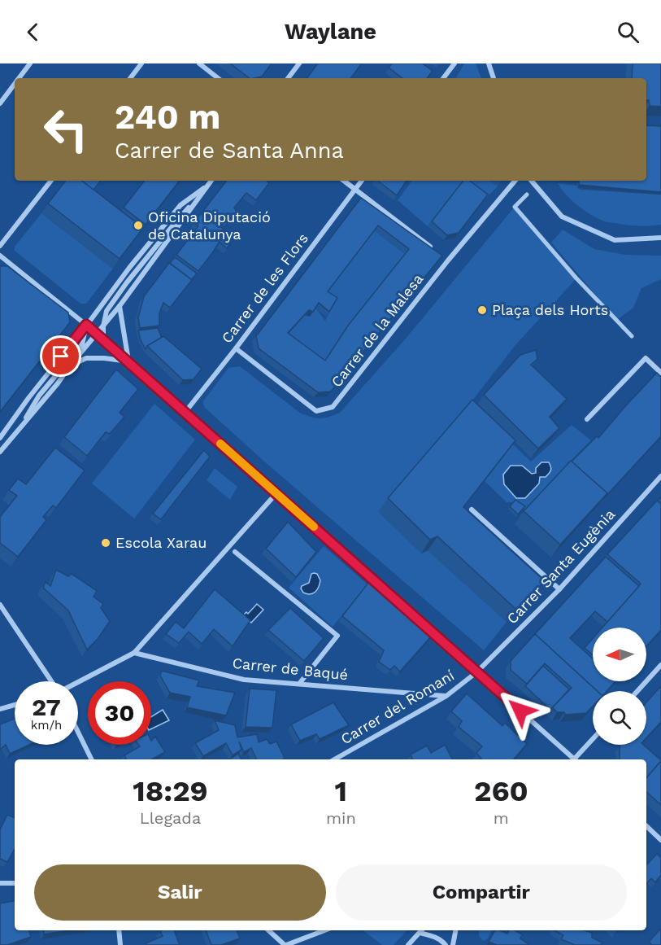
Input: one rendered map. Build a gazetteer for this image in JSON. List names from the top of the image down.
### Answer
{
  "streets": {
    "street": [
      "Carrer de les Flors",
      "Carrer de la Malesa",
      "Carrer Santa Eugènia",
      "Carrer de Baqué",
      "Carrer del Romaní"
    ]
  },
  "crossings": [
    ["Carrer de les Flors", "Carrer de la Malesa"],
    ["Carrer Santa Eugènia", "Carrer del Romaní"],
    ["Carrer de Baqué", "Carrer del Romaní"]
  ],
  "places": ["Oficina Diputació de Catalunya", "Plaça dels Horts", "Escola Xarau"],
  "north": "left",
  "page": {
    "header": "Waylane",
    "turn": ["240 m", "Carrer de Santa Anna"],
    "speed": "27 km/h",
    "limit": "30",
    "eta": [
      "18:29",
      "Llegada",
      "1",
      "min",
      "260",
      "m"
    ],
    "buttons": ["Salir", "Compartir"]
  }
}
